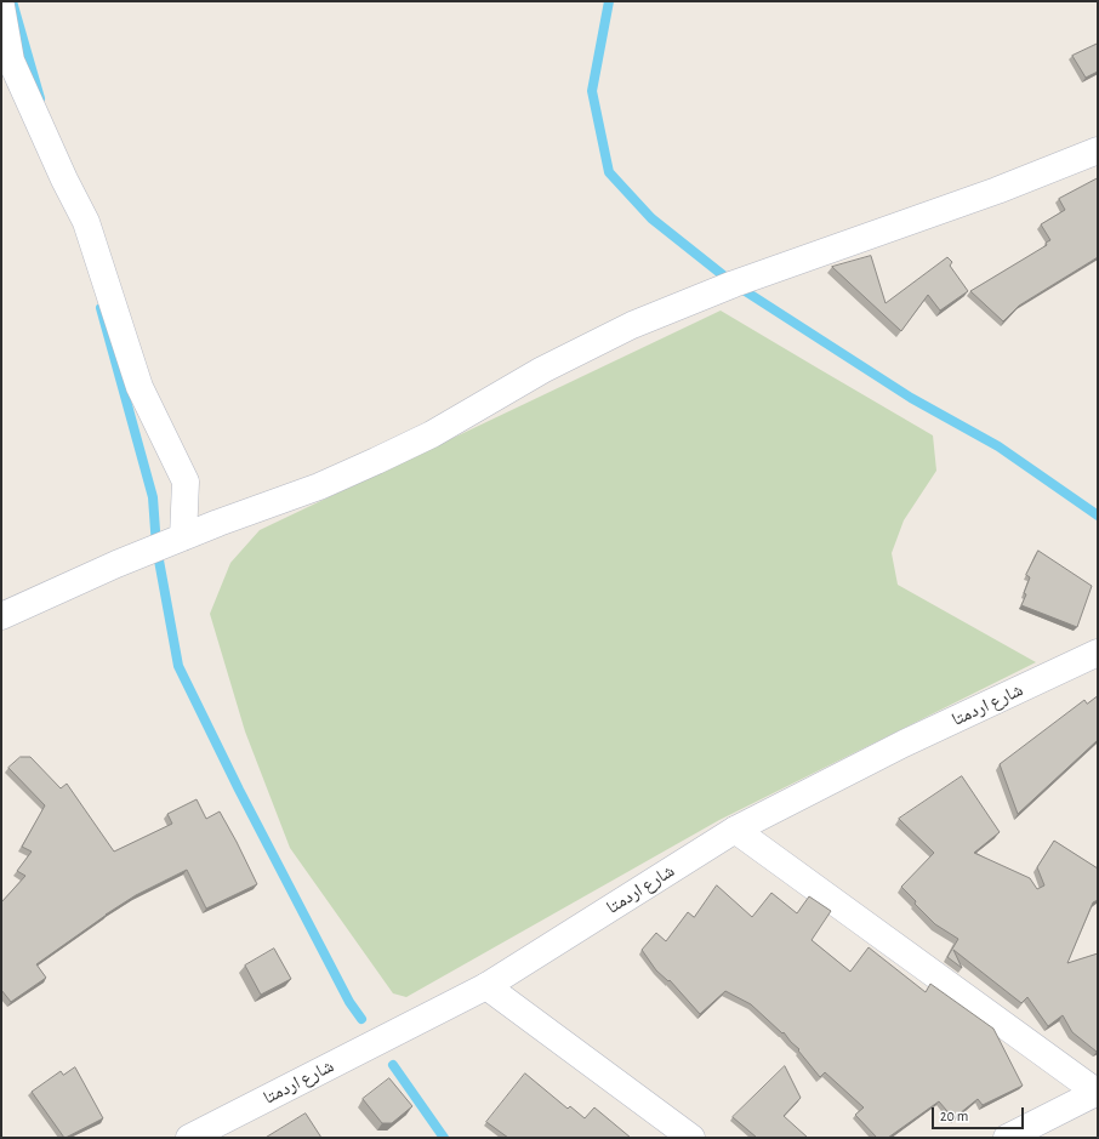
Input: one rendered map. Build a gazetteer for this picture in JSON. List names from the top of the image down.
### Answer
{
  "streets": {
    "street": ["شارع اردمتا"]
  },
  "scale_bar": "20 m"
}
